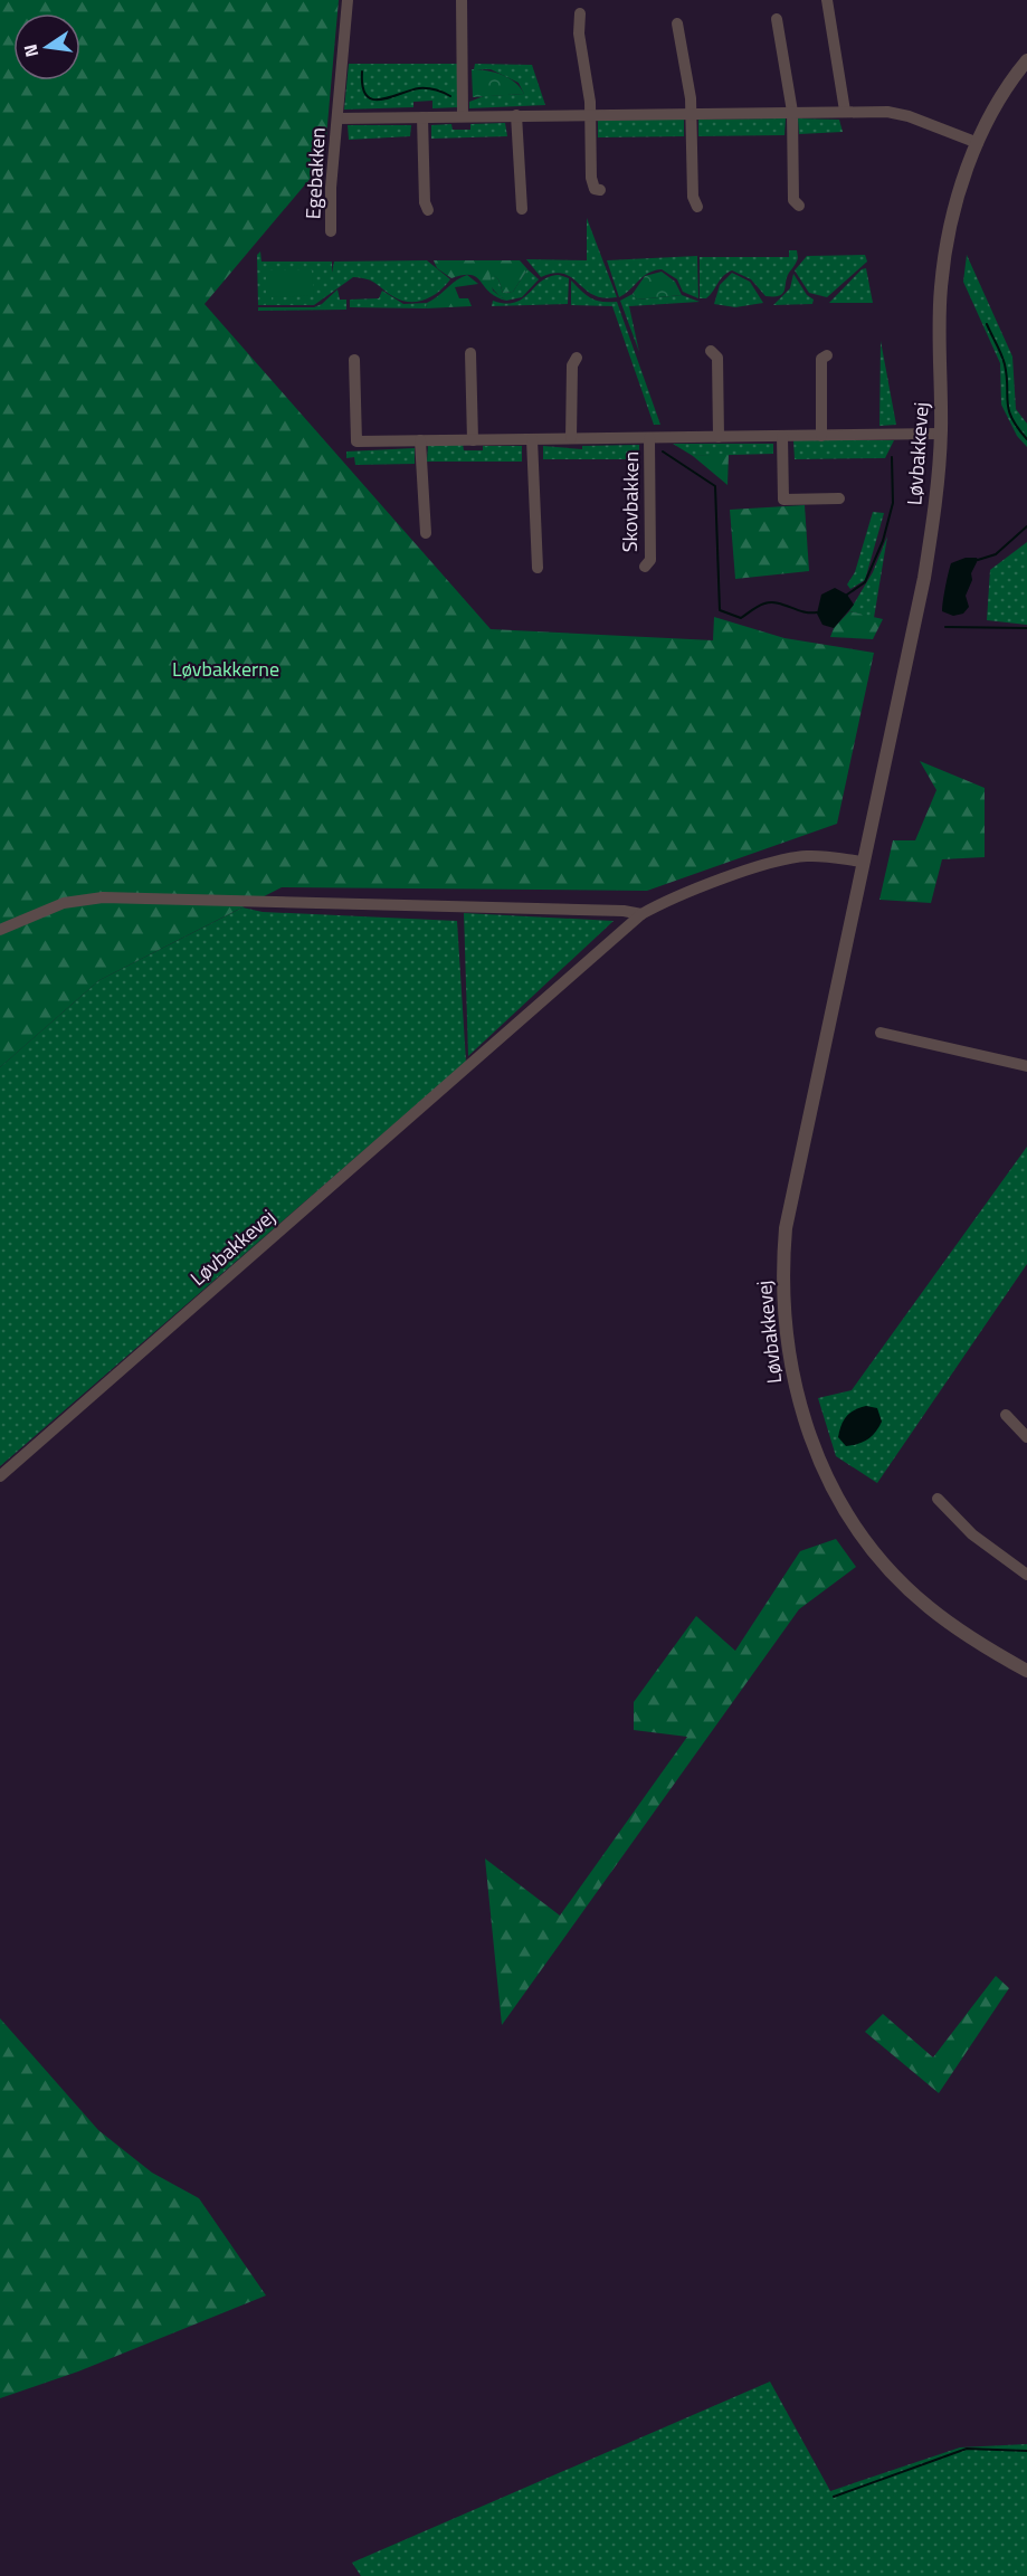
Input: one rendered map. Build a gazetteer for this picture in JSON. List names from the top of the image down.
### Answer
{
  "streets": {
    "street": ["Egebakken", "Løvbakkevej", "Skovbakken"]
  },
  "crossings": [
    ["Egebakken", "Løvbakkevej"],
    ["Løvbakkevej", "Skovbakken"]
  ],
  "parks": ["Løvbakkerne"],
  "north": "left"
}
